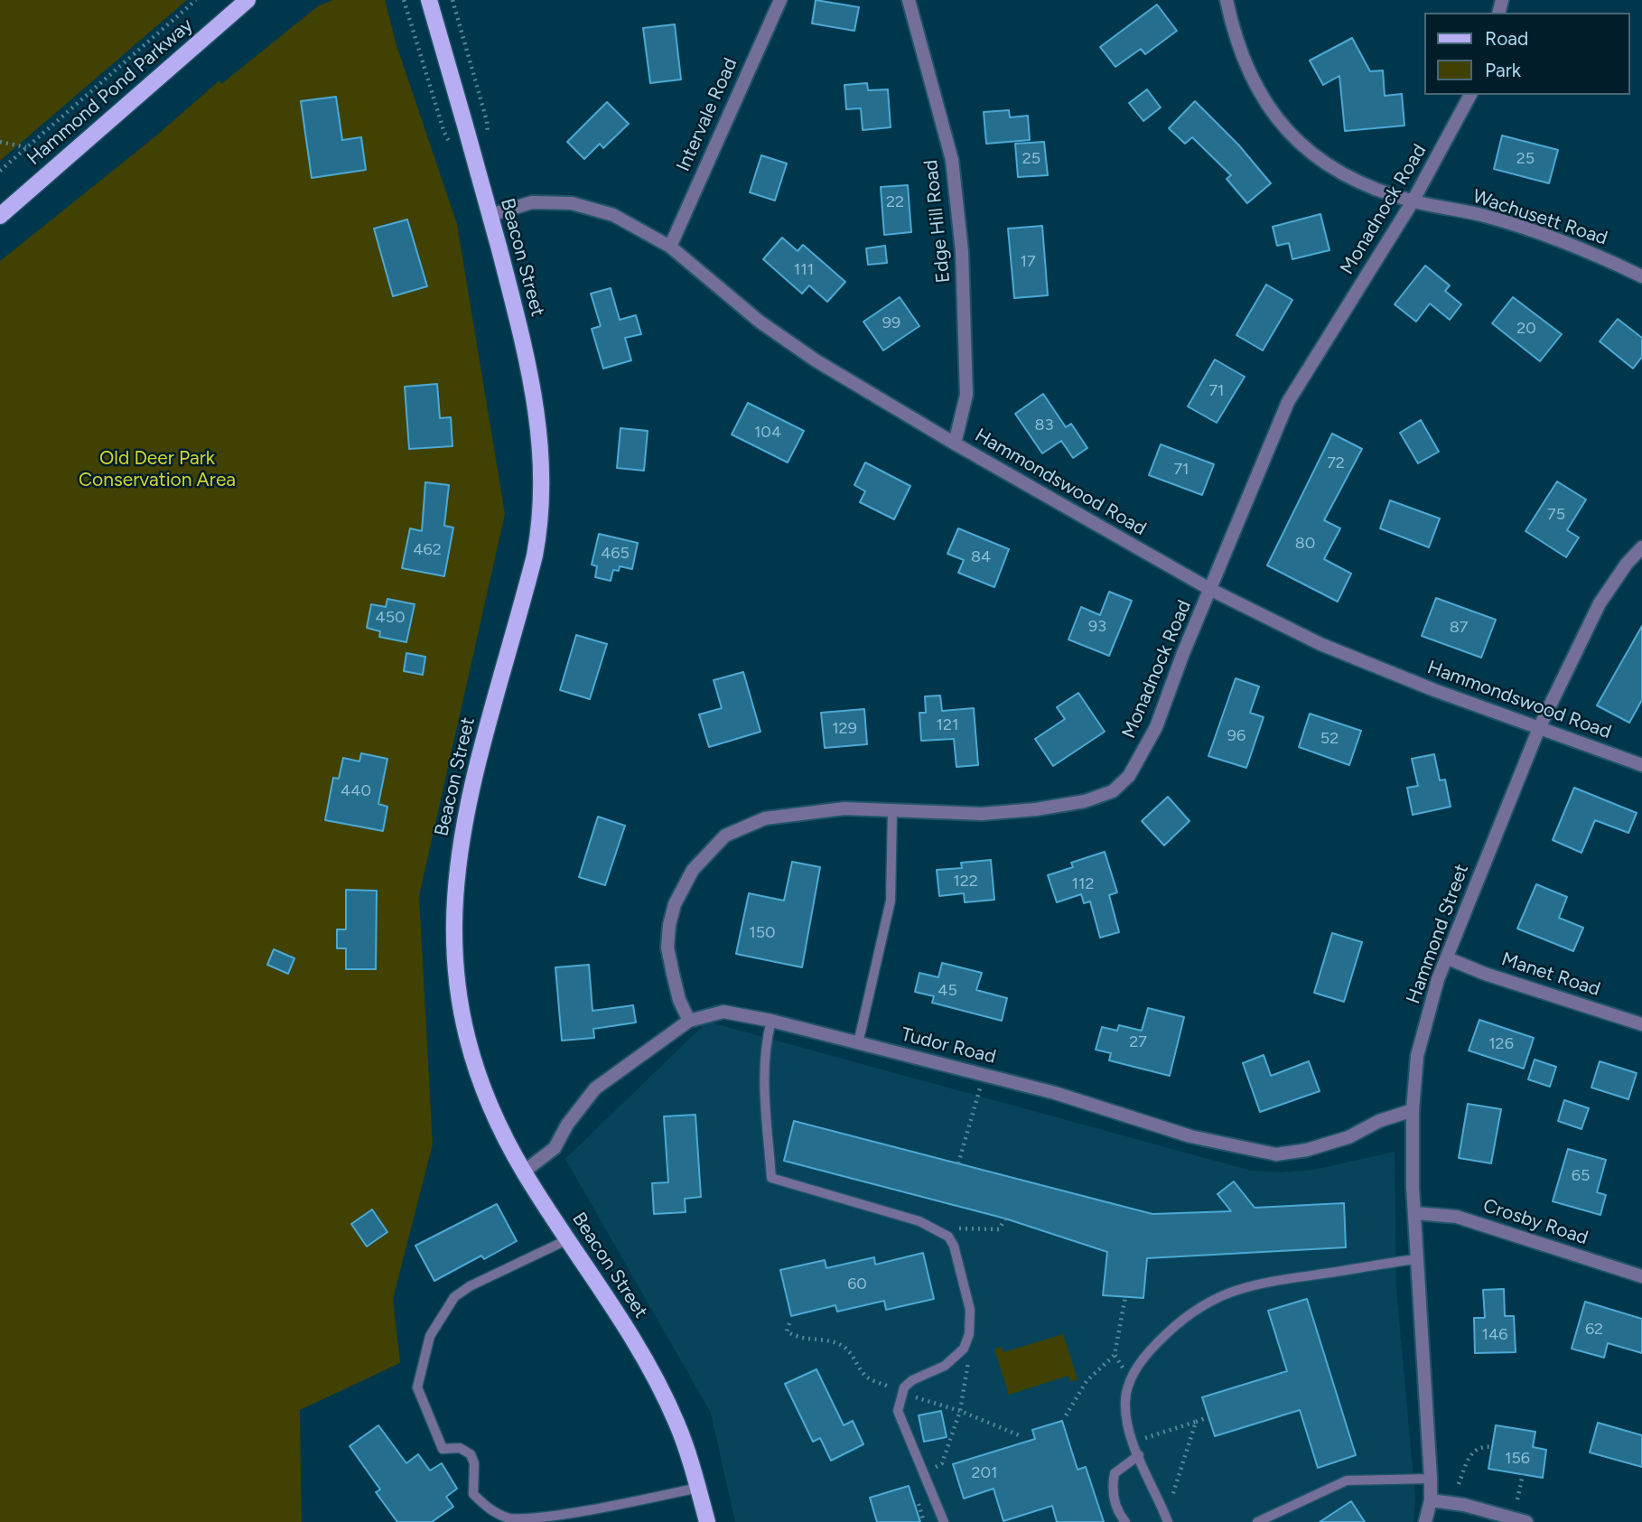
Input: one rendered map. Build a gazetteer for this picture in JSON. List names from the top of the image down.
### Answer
{
  "streets": {
    "main road": ["Hammond Pond Parkway", "Beacon Street"],
    "street": [
      "Intervale Road",
      "Monadnock Road",
      "Wachusett Road",
      "Edge Hill Road",
      "Hammondswood Road",
      "Hammond Street",
      "Manet Road",
      "Tudor Road",
      "Crosby Road"
    ]
  },
  "crossings": [
    ["Intervale Road", "Hammondswood Road"],
    ["Monadnock Road", "Wachusett Road"],
    ["Monadnock Road", "Hammondswood Road"],
    ["Monadnock Road", "Tudor Road"],
    ["Edge Hill Road", "Hammondswood Road"],
    ["Beacon Street", "Hammondswood Road"],
    ["Beacon Street", "Tudor Road"],
    ["Hammondswood Road", "Hammond Street"],
    ["Hammond Street", "Manet Road"],
    ["Hammond Street", "Tudor Road"],
    ["Hammond Street", "Crosby Road"]
  ],
  "parks": ["Old Deer Park Conservation Area"],
  "house_numbers": [
    "25",
    "25",
    "22",
    "17",
    "111",
    "99",
    "20",
    "71",
    "83",
    "104",
    "72",
    "71",
    "75",
    "80",
    "462",
    "465",
    "84",
    "450",
    "93",
    "87",
    "121",
    "129",
    "96",
    "52",
    "440",
    "122",
    "112",
    "150",
    "45",
    "27",
    "126",
    "65",
    "60",
    "62",
    "146",
    "156",
    "201"
  ],
  "legend": ["Road", "Park"]
}
